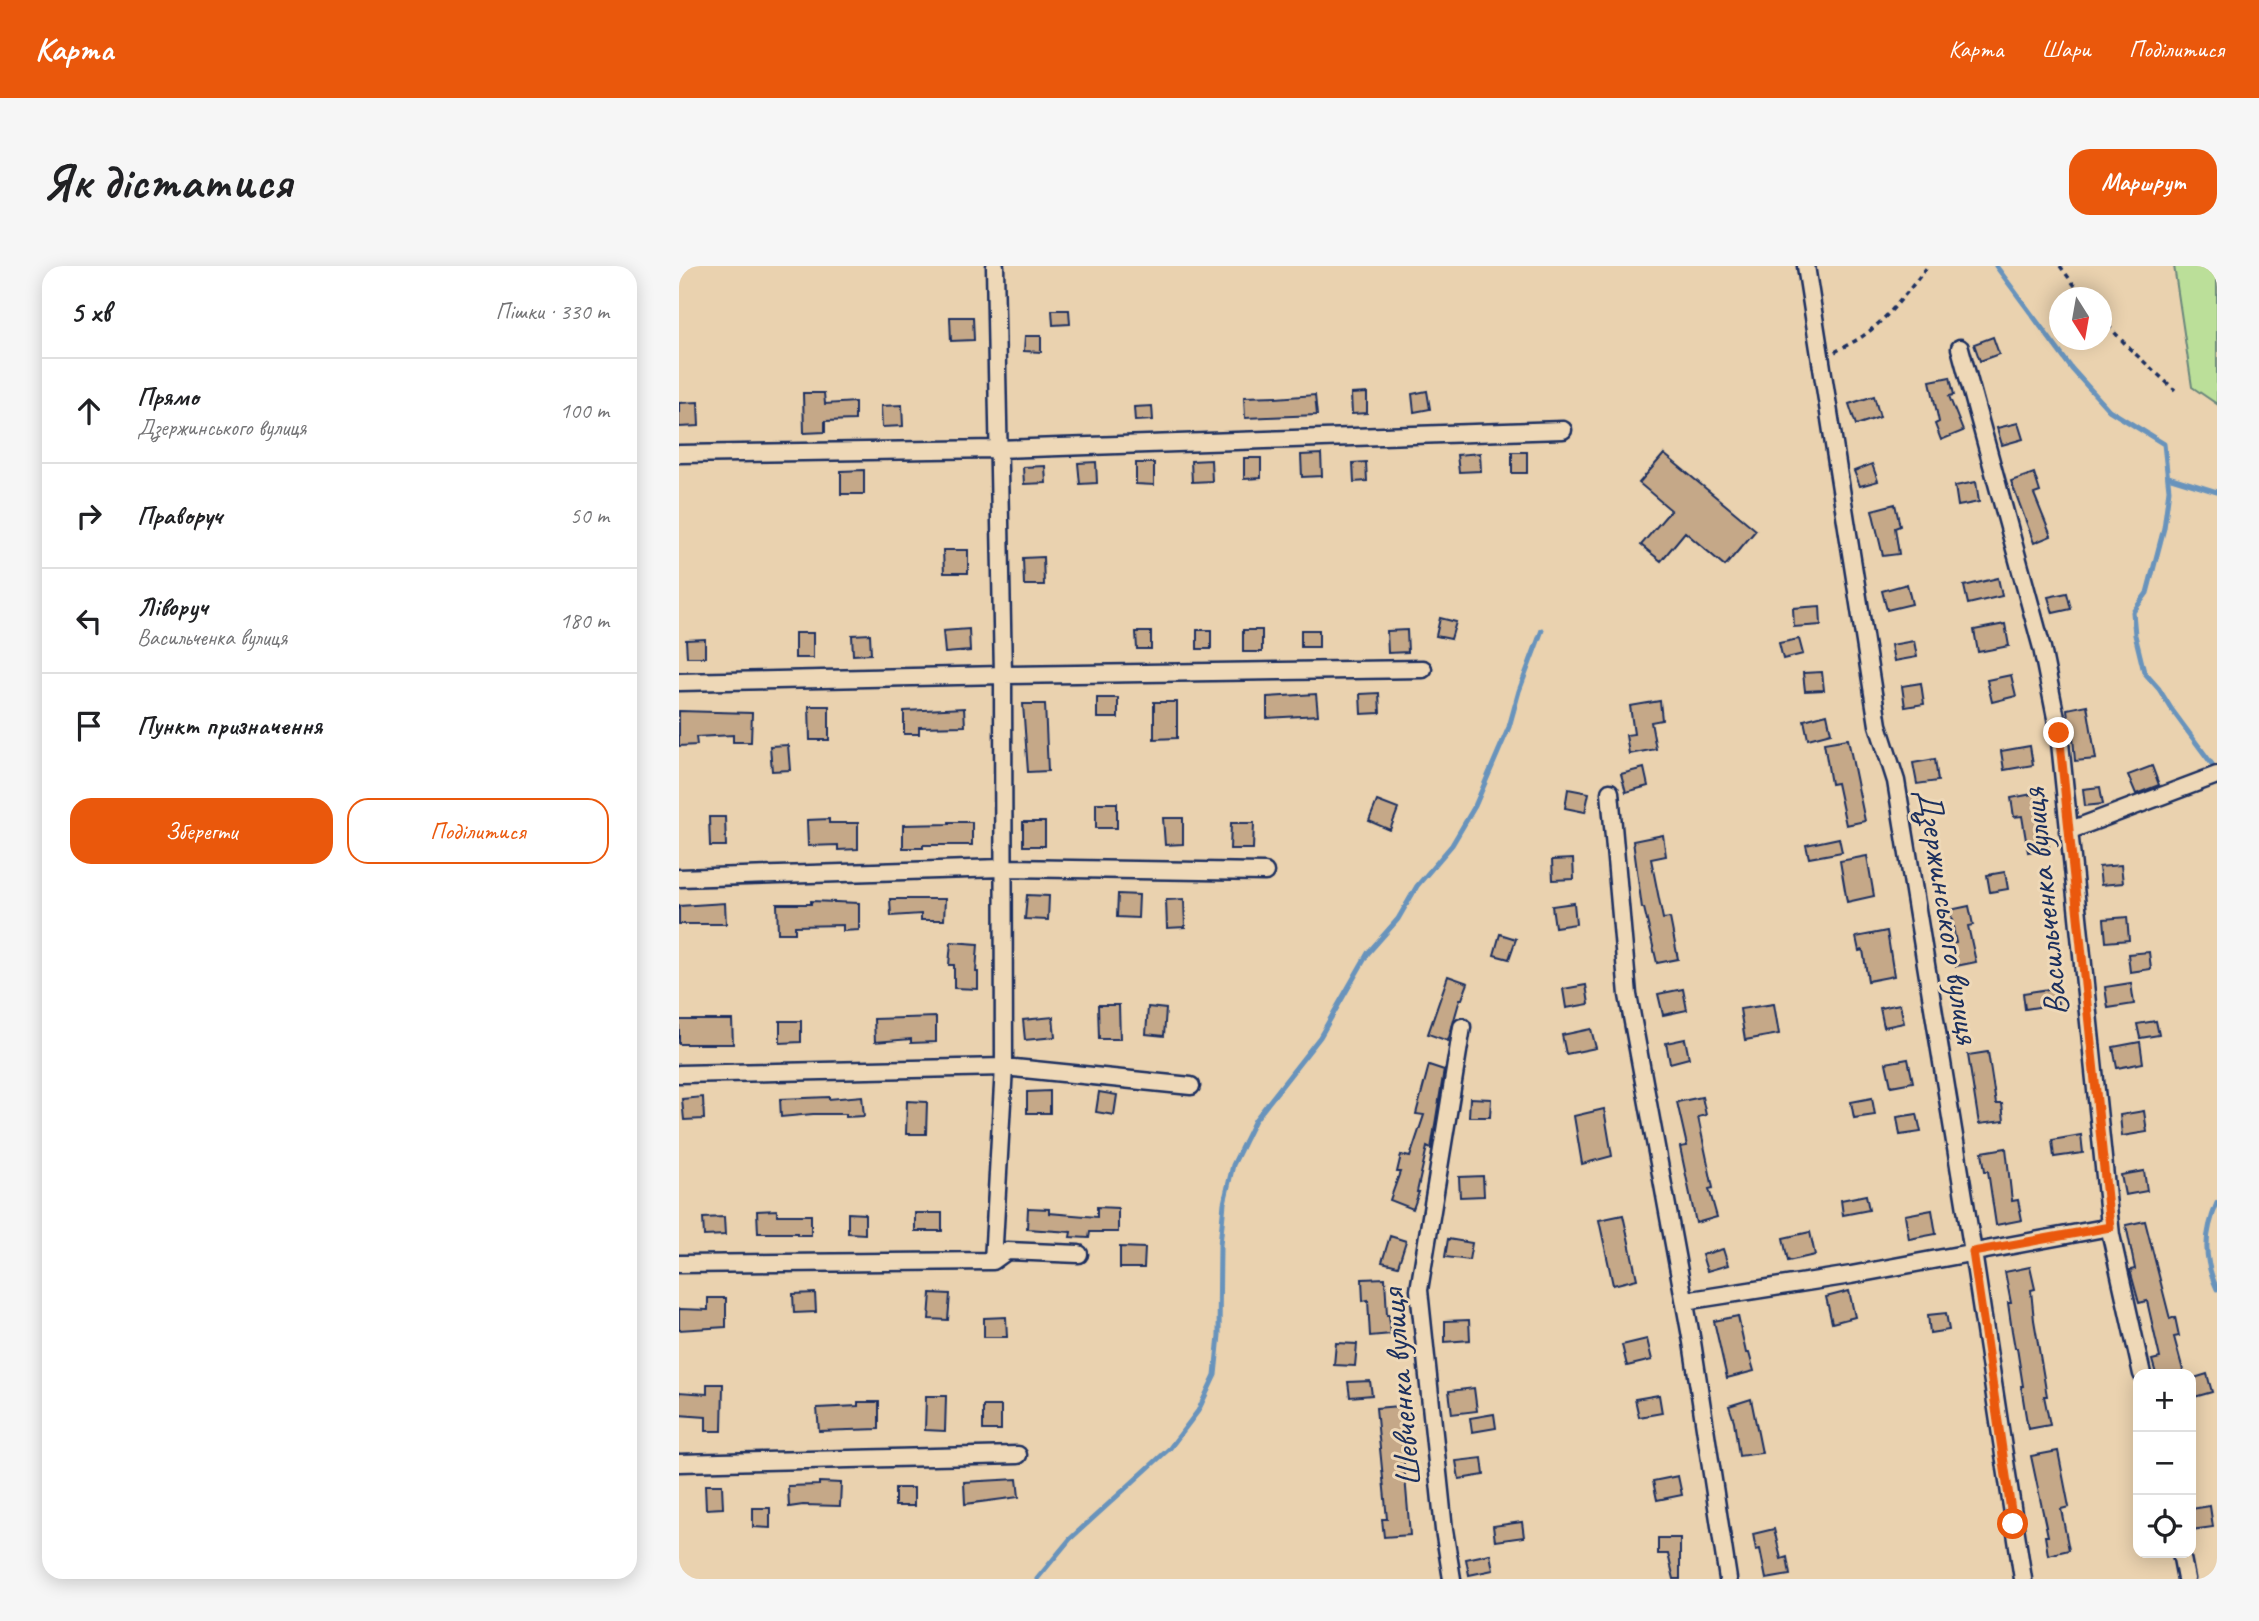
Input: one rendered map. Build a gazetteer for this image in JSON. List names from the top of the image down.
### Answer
{
  "streets": {
    "street": ["Васильченка вулиця", "Дзержинського вулиця", "Шевченка вулиця"]
  },
  "north": "bottom",
  "page": {
    "header": "Карта",
    "nav": ["Карта", "Шари", "Поділитися"],
    "buttons": [
      "Маршрут",
      ["Зберегти", "Поділитися"]
    ],
    "title": "Як дістатися",
    "heading": ["5 хв", "Пішки · 330 m"],
    "list": [
      ["Прямо", "Дзержинського вулиця", "100 m"],
      ["Праворуч", "50 m"],
      ["Ліворуч", "Васильченка вулиця", "180 m"],
      "Пункт призначення"
    ],
    "map_buttons": ["+", "−"]
  }
}
